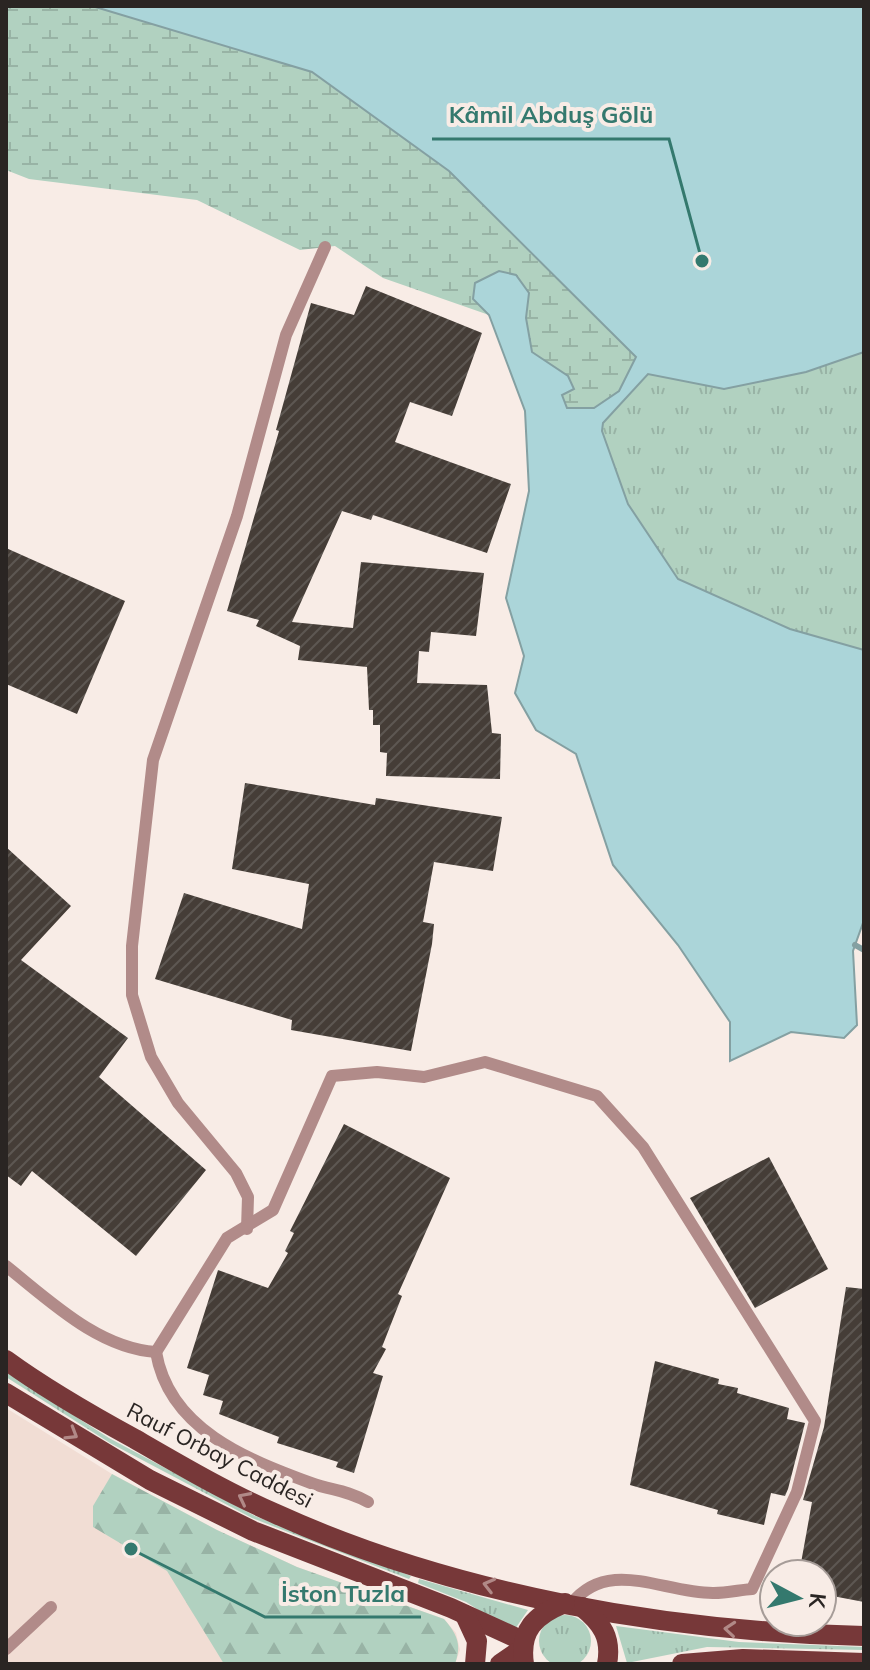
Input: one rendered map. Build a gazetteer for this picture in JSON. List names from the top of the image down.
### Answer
{
  "streets": {
    "main road": ["Rauf Orbay Caddesi"]
  },
  "places": ["Kâmil Abduş Gölü", "İston Tuzla"],
  "north": "right"
}
